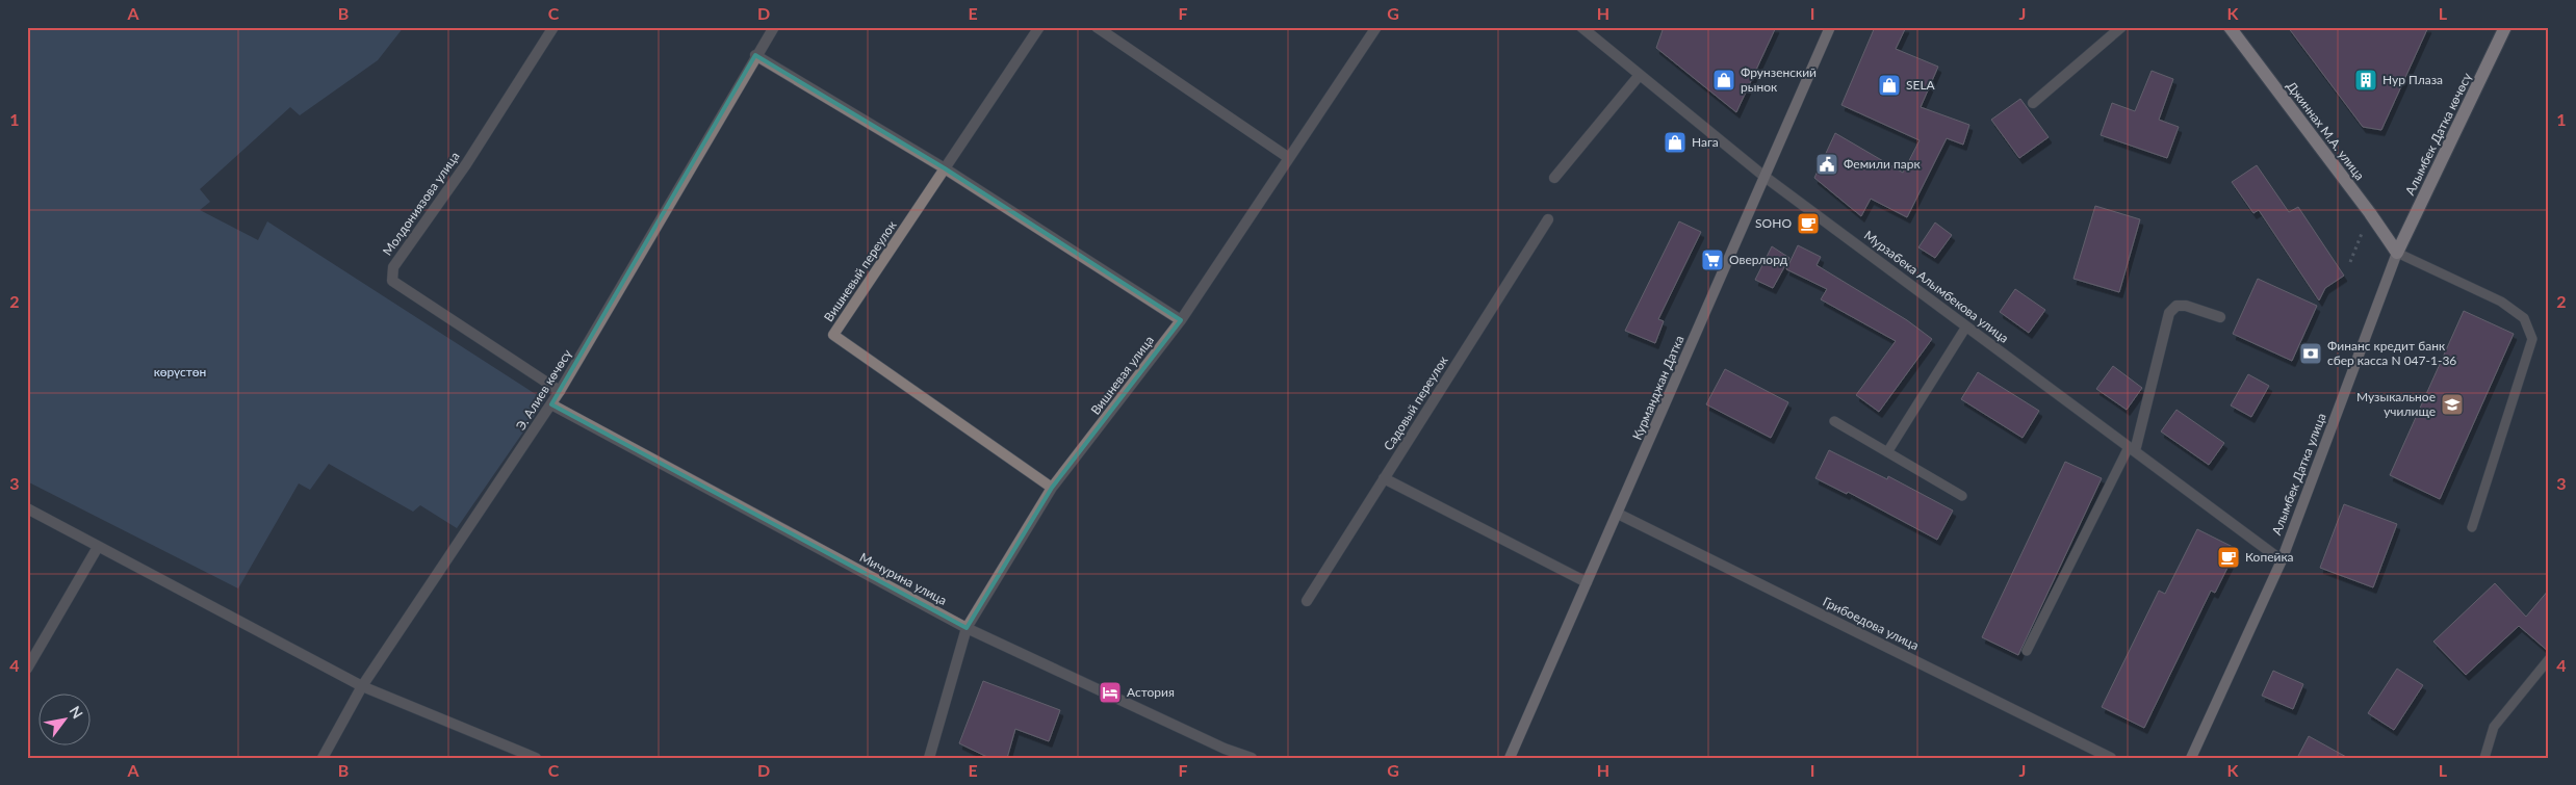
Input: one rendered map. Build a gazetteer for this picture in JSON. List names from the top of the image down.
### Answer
{
  "streets": {
    "main road": [
      "Джиннах М.А. улица",
      "Алымбек Датка көчөсү",
      "Курманджан Датка",
      "Алымбек Датка улица"
    ],
    "street": [
      "Молдониязова улица",
      "Вишневый переулок",
      "Мурзабека Алымбекова улица",
      "Вишневая улица",
      "Э. Алиев көчөсү",
      "Садовый переулок",
      "Мичурина улица",
      "Грибоедова улица"
    ]
  },
  "crossings": [
    ["Джиннах М.А. улица", "Алымбек Датка көчөсү"],
    ["Джиннах М.А. улица", "Алымбек Датка улица"],
    ["Алымбек Датка көчөсү", "Алымбек Датка улица"],
    ["Молдониязова улица", "Э. Алиев көчөсү"],
    ["Вишневый переулок", "Вишневая улица"],
    ["Мурзабека Алымбекова улица", "Курманджан Датка"],
    ["Мурзабека Алымбекова улица", "Алымбек Датка улица"],
    ["Вишневая улица", "Мичурина улица"],
    ["Курманджан Датка", "Грибоедова улица"],
    ["Э. Алиев көчөсү", "Мичурина улица"]
  ],
  "parks": ["көрүстөн"],
  "places": {
    "shop": ["Фрунзенский рынок", "SELA", "Нага"],
    "building": ["Нур Плаза"],
    "public building": ["Фемили парк"],
    "cafe": ["SOHO", "Копейка"],
    "supermarket": ["Оверлорд"],
    "bank": ["Финанс кредит банк сбер касса N 047-1-36"],
    "school or university": ["Музыкальное училище"],
    "hotel": ["Астория"]
  },
  "north": "top right",
  "grid": {
    "columns": [
      "A",
      "B",
      "C",
      "D",
      "E",
      "F",
      "G",
      "H",
      "I",
      "J",
      "K",
      "L"
    ],
    "rows": [
      "1",
      "2",
      "3",
      "4"
    ]
  }
}
